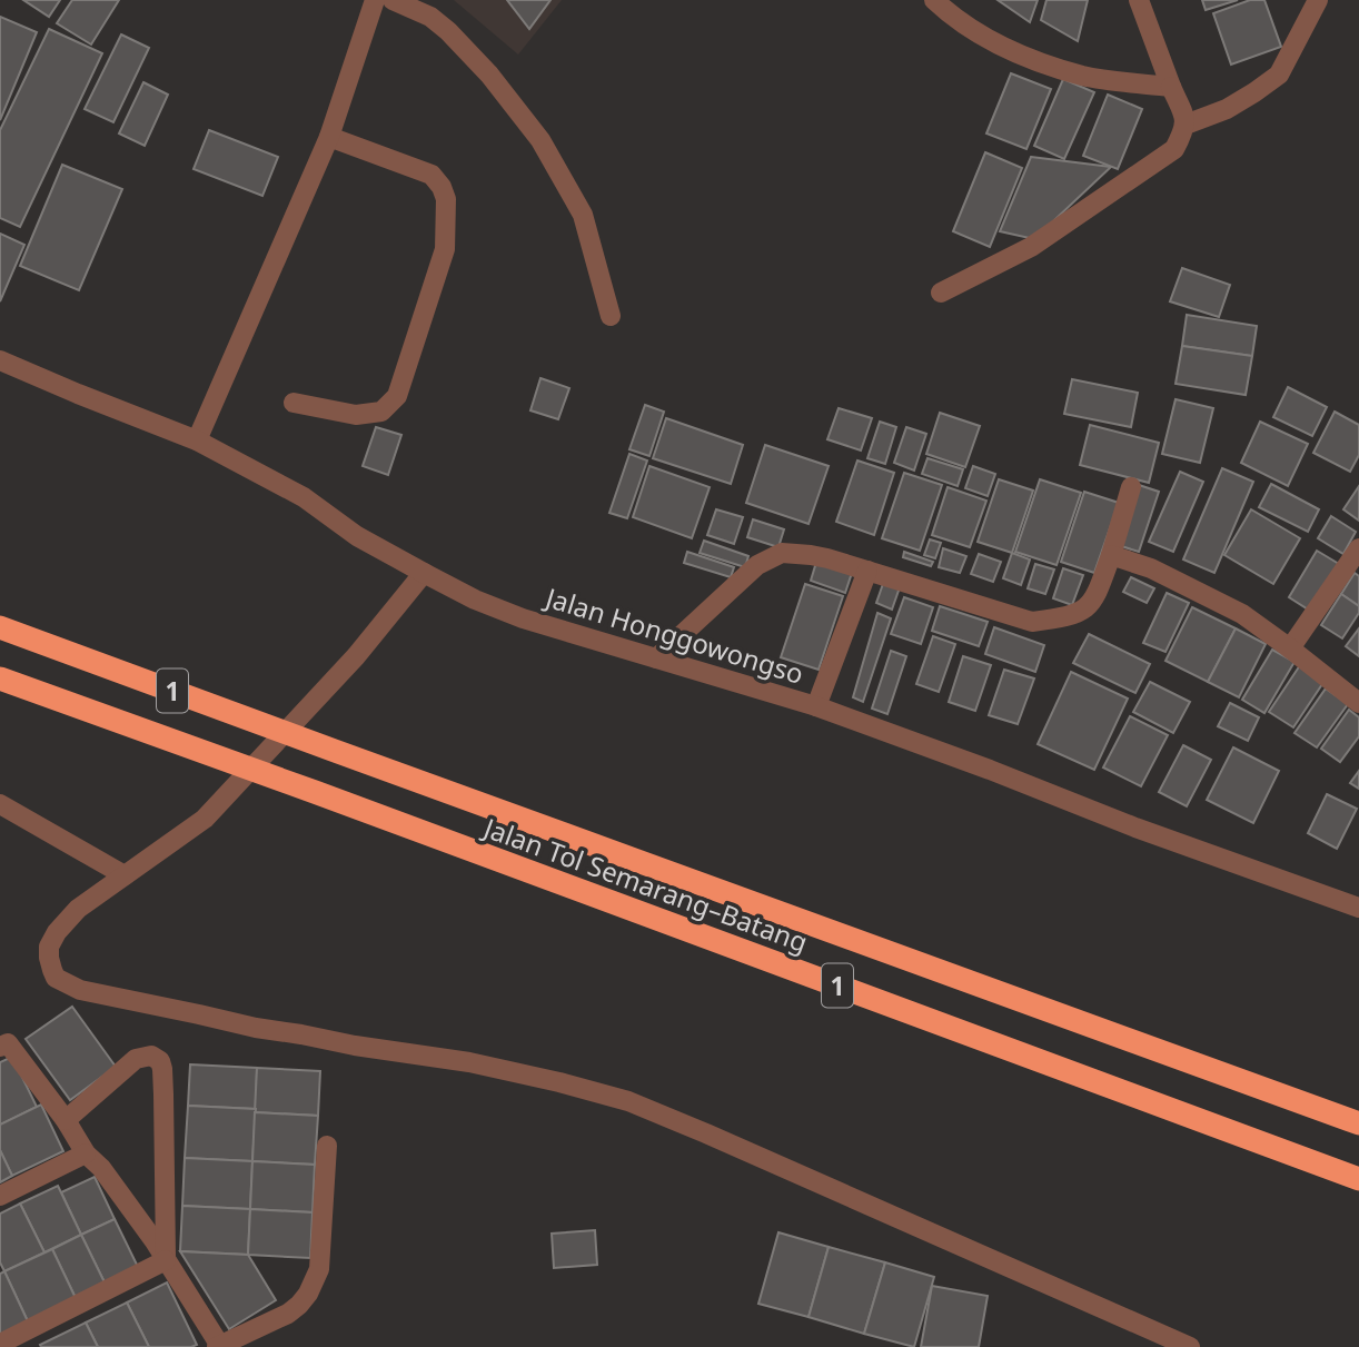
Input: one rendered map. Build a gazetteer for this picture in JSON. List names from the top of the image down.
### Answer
{
  "streets": {
    "highway": ["1", "Jalan Tol Semarang–Batang"],
    "street": ["Jalan Honggowongso"]
  }
}
